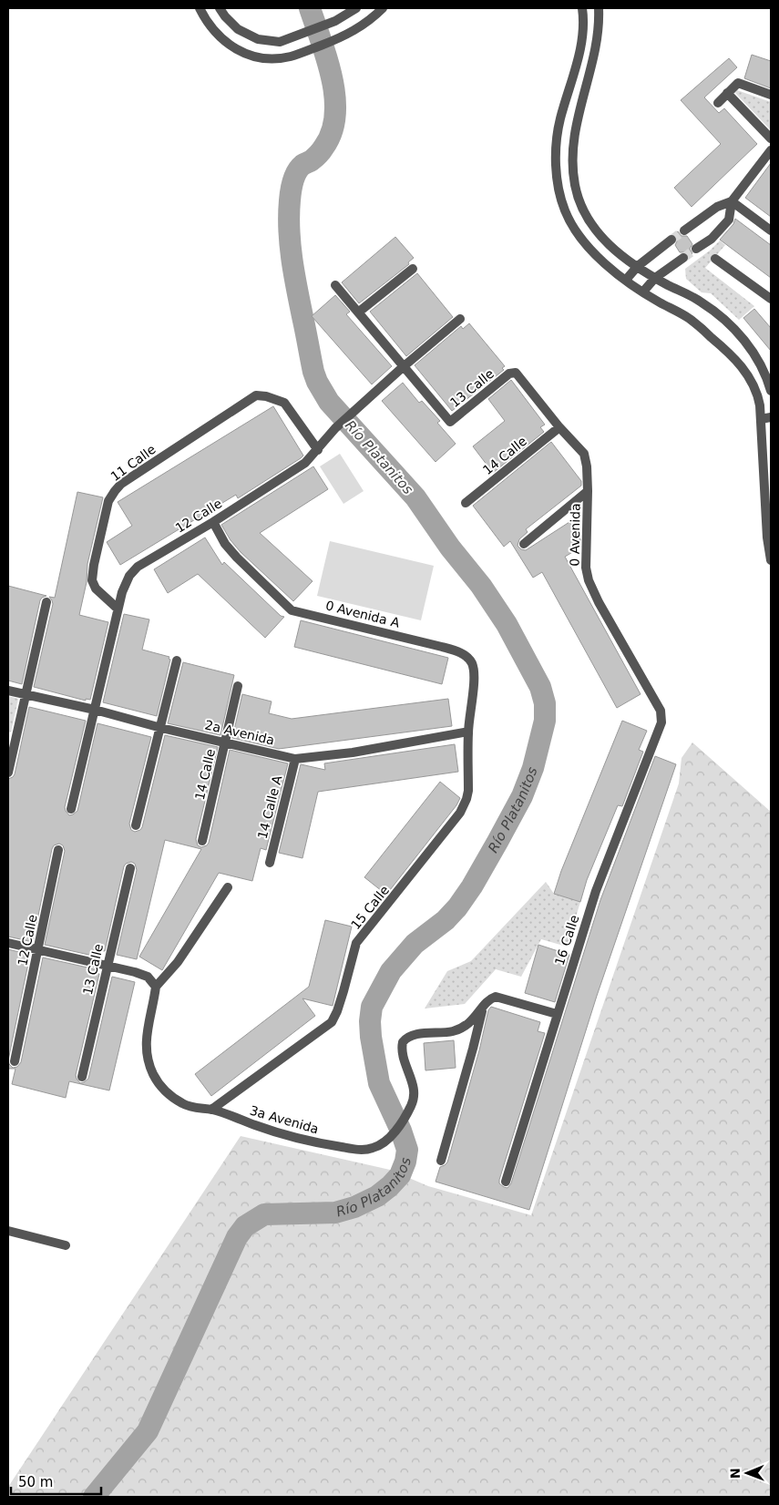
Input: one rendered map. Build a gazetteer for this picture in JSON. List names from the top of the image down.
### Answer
{
  "streets": {
    "street": [
      "13 Calle",
      "14 Calle",
      "11 Calle",
      "12 Calle",
      "0 Avenida",
      "0 Avenida A",
      "2a Avenida",
      "14 Calle A",
      "15 Calle",
      "16 Calle",
      "3a Avenida"
    ]
  },
  "crossings": [
    ["13 Calle", "12 Calle"],
    ["13 Calle", "0 Avenida"],
    ["14 Calle", "0 Avenida"],
    ["14 Calle", "2a Avenida"],
    ["11 Calle", "12 Calle"],
    ["12 Calle", "0 Avenida A"],
    ["12 Calle", "2a Avenida"],
    ["0 Avenida", "16 Calle"],
    ["0 Avenida A", "2a Avenida"],
    ["0 Avenida A", "15 Calle"],
    ["2a Avenida", "14 Calle A"],
    ["2a Avenida", "15 Calle"],
    ["15 Calle", "3a Avenida"],
    ["16 Calle", "3a Avenida"]
  ],
  "water": ["Río Platanitos"],
  "scale_bar": "50 m",
  "north": "left"
}
